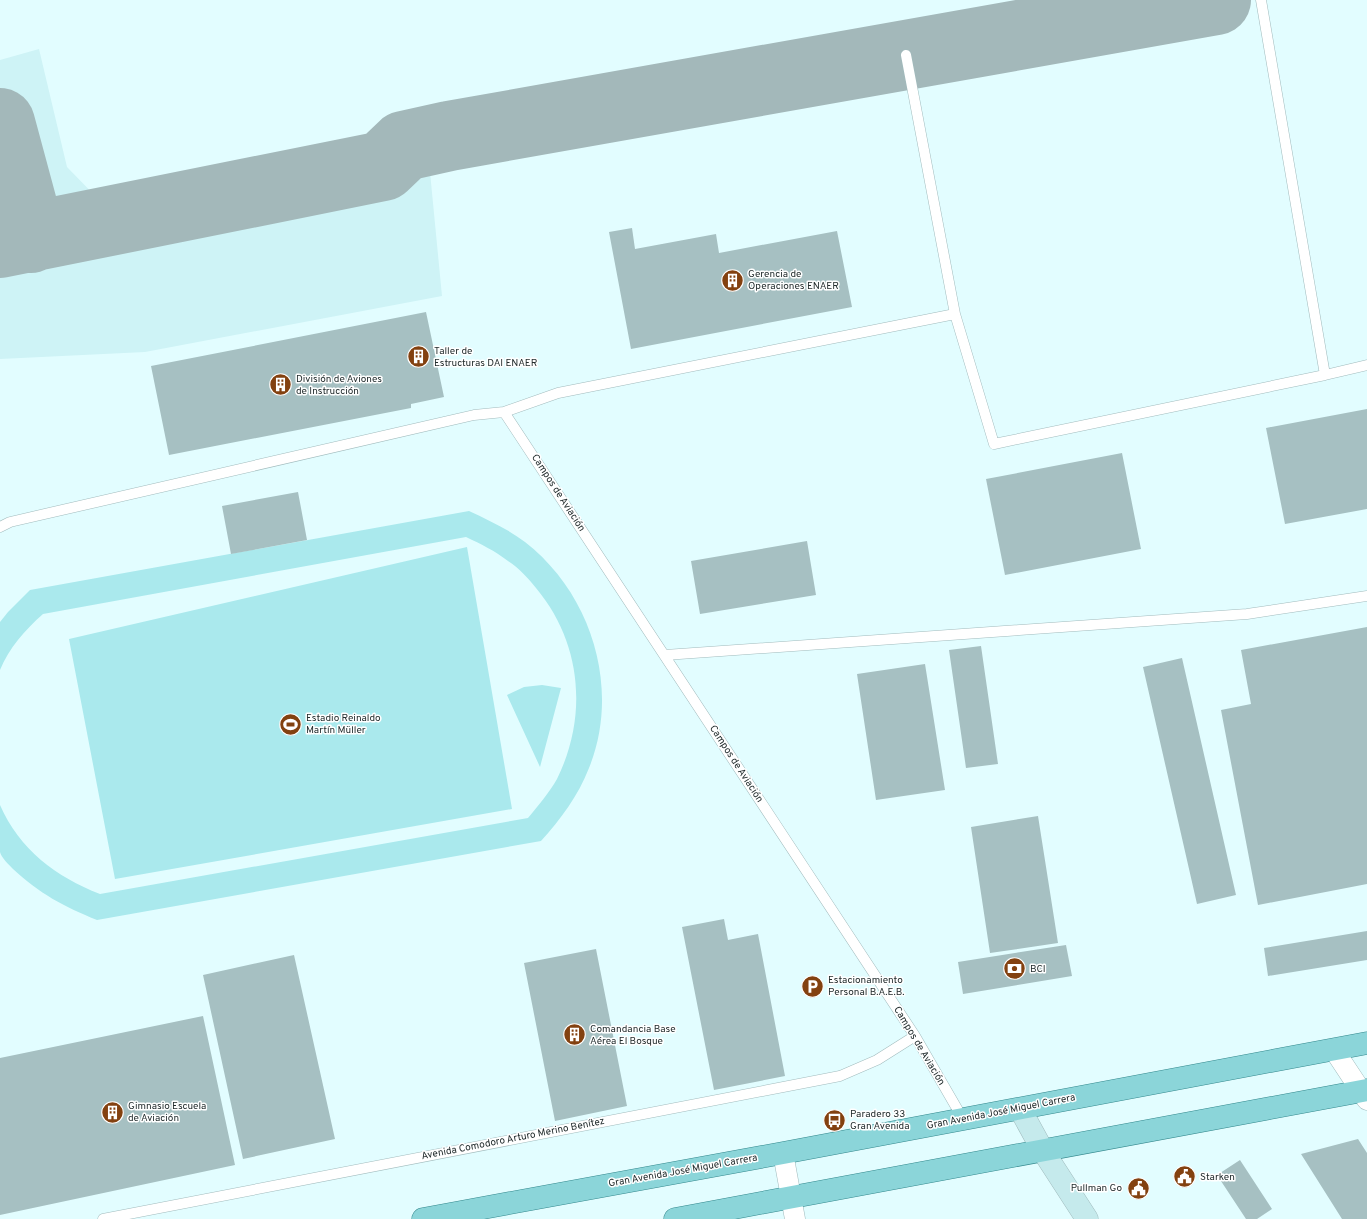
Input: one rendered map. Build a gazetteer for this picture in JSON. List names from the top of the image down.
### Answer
{
  "streets": {
    "main road": ["Gran Avenida José Miguel Carrera"],
    "lane": ["Campos de Aviación", "Avenida Comodoro Arturo Merino Benítez"]
  },
  "crossings": [
    ["Campos de Aviación", "Gran Avenida José Miguel Carrera"],
    ["Campos de Aviación", "Avenida Comodoro Arturo Merino Benítez"]
  ],
  "places": {
    "building": [
      "Gerencia de Operaciones ENAER",
      "Taller de Estructuras DAI ENAER",
      "División de Aviones de Instrucción",
      "Comandancia Base Aérea El Bosque",
      "Gimnasio Escuela de Aviación"
    ],
    "sports": ["Estadio Reinaldo Martín Müller"],
    "bank": ["BCI"],
    "parking": ["Estacionamiento Personal B.A.E.B."],
    "bus stop": ["Paradero 33 Gran Avenida"],
    "public building": ["Starken", "Pullman Go"]
  }
}
